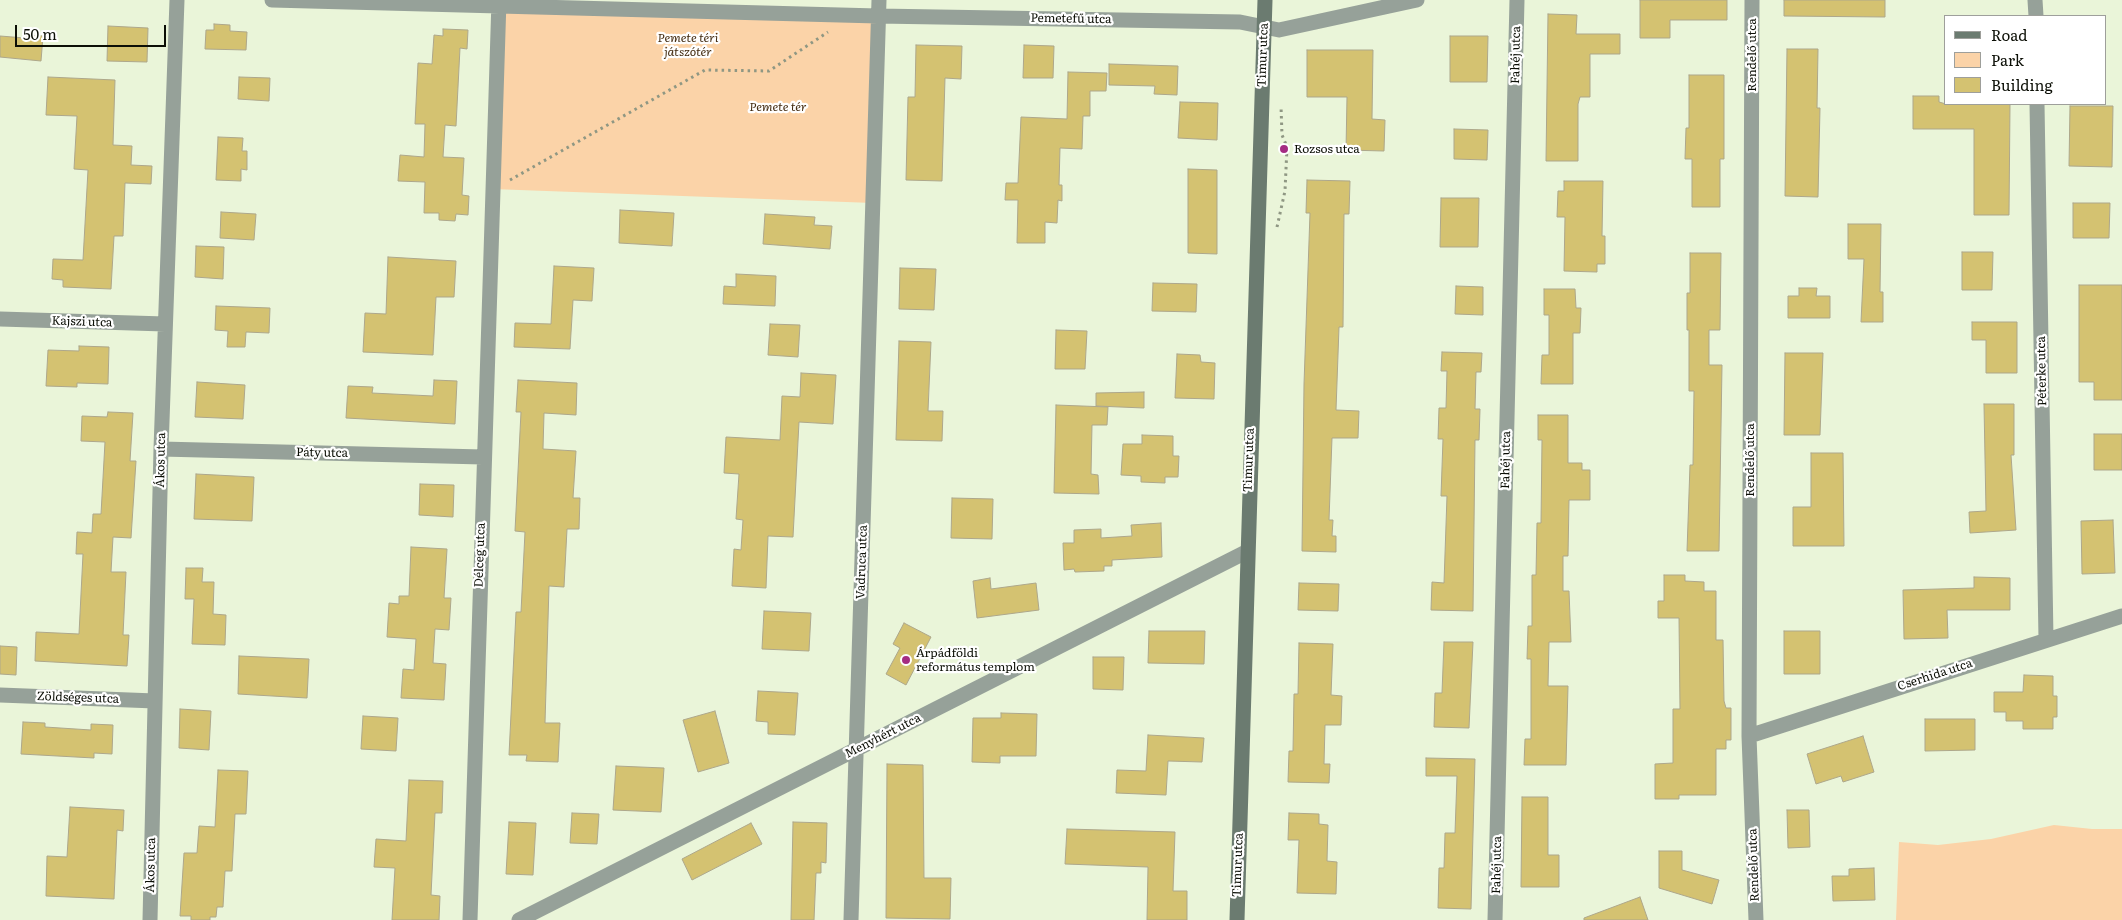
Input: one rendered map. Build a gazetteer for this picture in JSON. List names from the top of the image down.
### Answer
{
  "streets": {
    "street": [
      "Pemetefű utca",
      "Timur utca",
      "Fahéj utca",
      "Rendelő utca",
      "Kajszi utca",
      "Péterke utca",
      "Páty utca",
      "Ákos utca",
      "Délceg utca",
      "Vadruca utca",
      "Cserhida utca",
      "Zöldséges utca",
      "Menyhért utca"
    ]
  },
  "crossings": [
    ["Pemetefű utca", "Timur utca"],
    ["Pemetefű utca", "Vadruca utca"],
    ["Timur utca", "Menyhért utca"],
    ["Rendelő utca", "Cserhida utca"],
    ["Kajszi utca", "Ákos utca"],
    ["Péterke utca", "Cserhida utca"],
    ["Páty utca", "Ákos utca"],
    ["Páty utca", "Délceg utca"],
    ["Ákos utca", "Zöldséges utca"],
    ["Vadruca utca", "Menyhért utca"]
  ],
  "parks": ["Pemete téri játszótér", "Pemete tér"],
  "places": ["Rozsos utca", "Árpádföldi református templom"],
  "legend": ["Road", "Park", "Building"],
  "scale_bar": "50 m"
}
